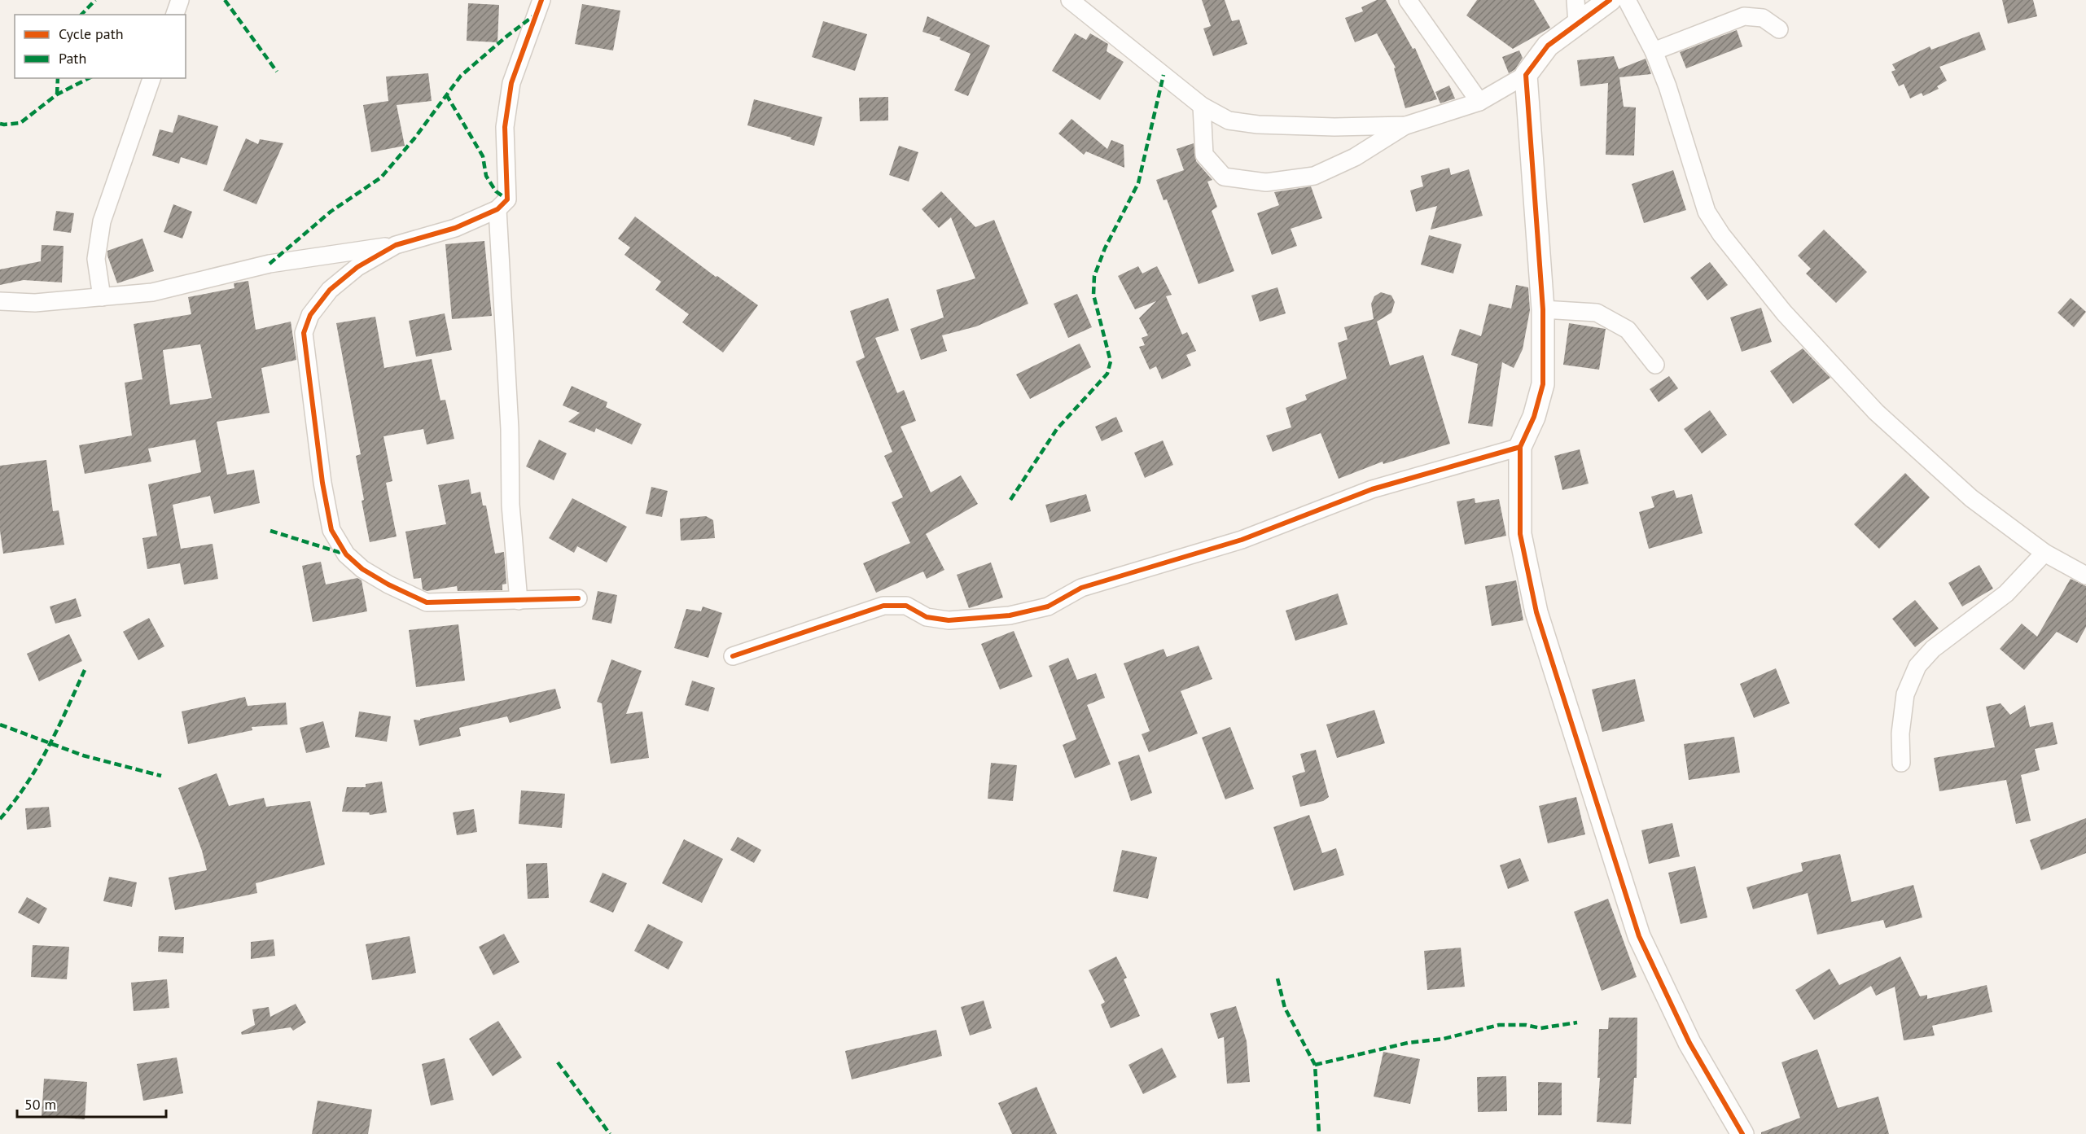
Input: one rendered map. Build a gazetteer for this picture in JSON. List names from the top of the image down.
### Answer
{
  "legend": ["Cycle path", "Path"],
  "scale_bar": "50 m"
}
